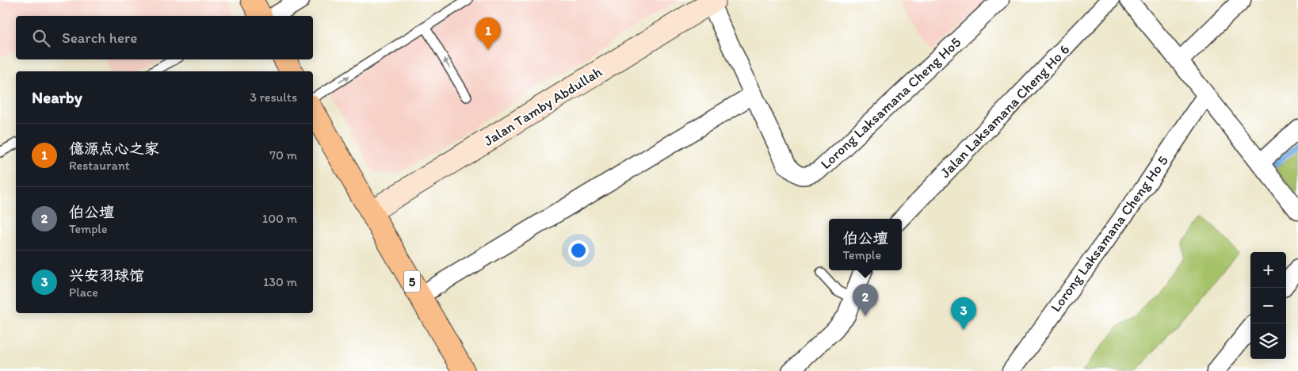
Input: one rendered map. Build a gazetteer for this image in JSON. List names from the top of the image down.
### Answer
{
  "streets": {
    "main road": ["5"],
    "street": [
      "Lorong Laksamana Cheng Ho5",
      "Jalan Tamby Abdullah",
      "Jalan Laksamana Cheng Ho 6",
      "Lorong Laksamana Cheng Ho 5"
    ]
  },
  "crossings": [
    ["Lorong Laksamana Cheng Ho5", "Jalan Tamby Abdullah"],
    ["Jalan Tamby Abdullah", "5"]
  ],
  "page": {
    "search": "Search here",
    "pins": ["1", "2", "3"],
    "heading": ["Nearby", "3 results"],
    "list": [
      {
        "mark": "1",
        "name": "億源点心之家",
        "note": "Restaurant",
        "value": "70 m"
      },
      {
        "mark": "2",
        "name": "伯公壇",
        "note": "Temple",
        "value": "100 m"
      },
      {
        "mark": "3",
        "name": "兴安羽球馆",
        "note": "Place",
        "value": "130 m"
      }
    ],
    "popup": ["伯公壇", "Temple"],
    "map_buttons": ["+", "−"]
  }
}
